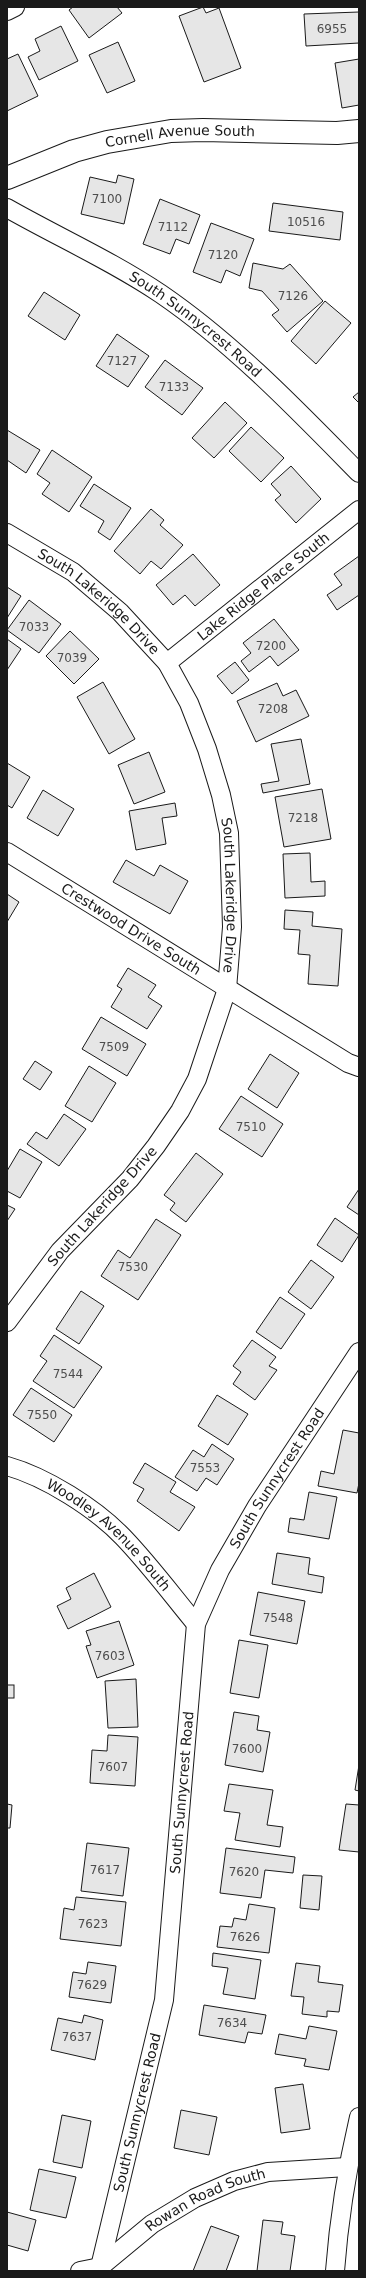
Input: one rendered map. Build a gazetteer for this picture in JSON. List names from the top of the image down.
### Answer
{
  "streets": {
    "street": [
      "Cornell Avenue South",
      "South Sunnycrest Road",
      "Lake Ridge Place South",
      "South Lakeridge Drive",
      "Crestwood Drive South",
      "Woodley Avenue South",
      "Rowan Road South"
    ]
  },
  "crossings": [
    ["South Sunnycrest Road", "Woodley Avenue South"],
    ["South Sunnycrest Road", "Rowan Road South"],
    ["Lake Ridge Place South", "South Lakeridge Drive"],
    ["South Lakeridge Drive", "Crestwood Drive South"]
  ],
  "house_numbers": [
    "6955",
    "7100",
    "10516",
    "7112",
    "7120",
    "7126",
    "7127",
    "7133",
    "7033",
    "7200",
    "7039",
    "7208",
    "7218",
    "7509",
    "7510",
    "7530",
    "7544",
    "7550",
    "7553",
    "7548",
    "7603",
    "7600",
    "7607",
    "7617",
    "7620",
    "7623",
    "7626",
    "7629",
    "7634",
    "7637"
  ]
}
